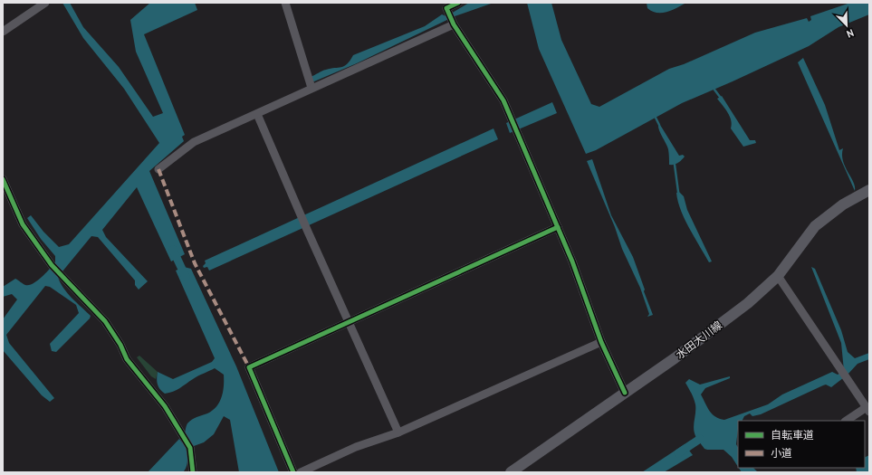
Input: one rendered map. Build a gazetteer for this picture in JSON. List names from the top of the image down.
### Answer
{
  "streets": {
    "main road": ["水田大川線"]
  },
  "legend": ["自転車道", "小道"],
  "north": "bottom right"
}
